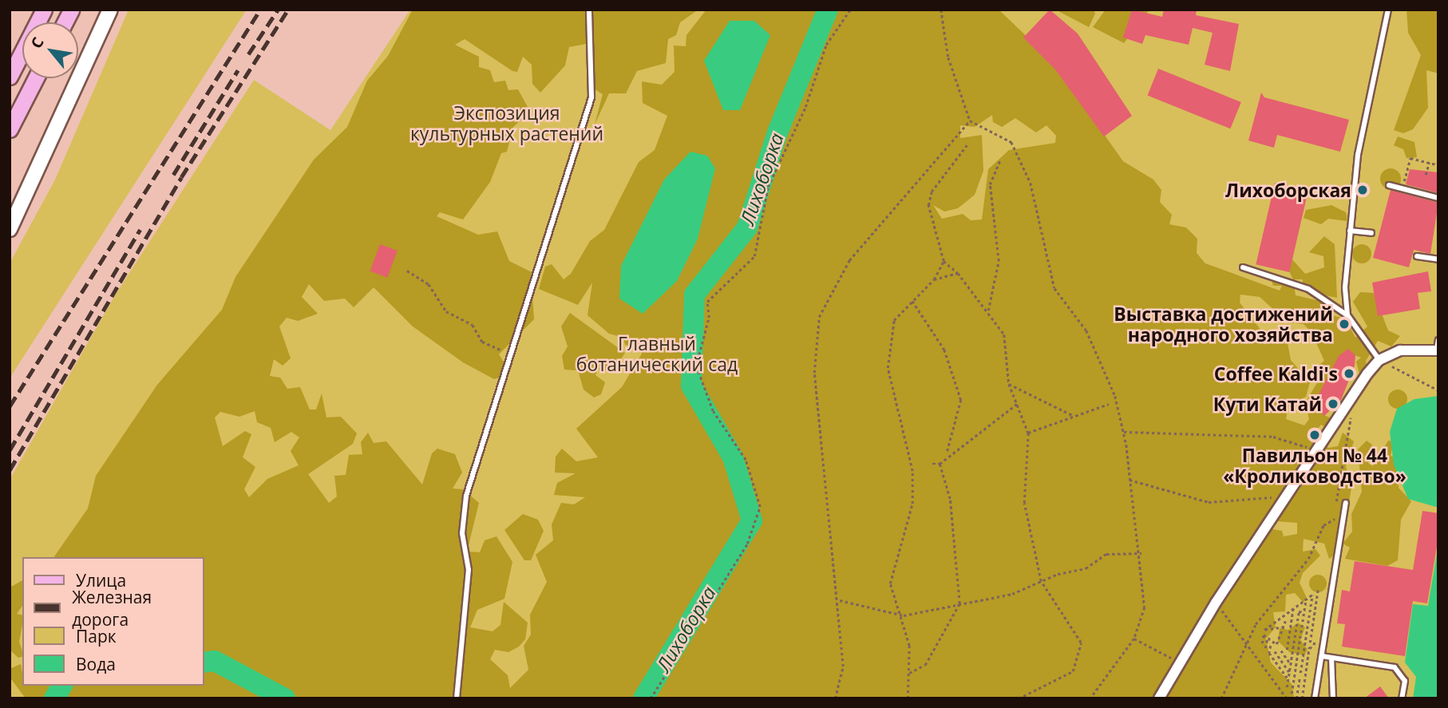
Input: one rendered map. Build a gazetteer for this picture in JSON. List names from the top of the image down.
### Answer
{
  "water": ["Лихоборка"],
  "parks": ["Экспозиция культурных растений", "Главный ботанический сад"],
  "places": [
    "Лихоборская",
    "Выставка достижений народного хозяйства",
    "Coffee Kaldi's",
    "Кути Катай",
    "Павильон № 44 «Кролиководство»"
  ],
  "legend": [
    "Улица",
    "Железная дорога",
    "Парк",
    "Вода"
  ],
  "north": "top left"
}
